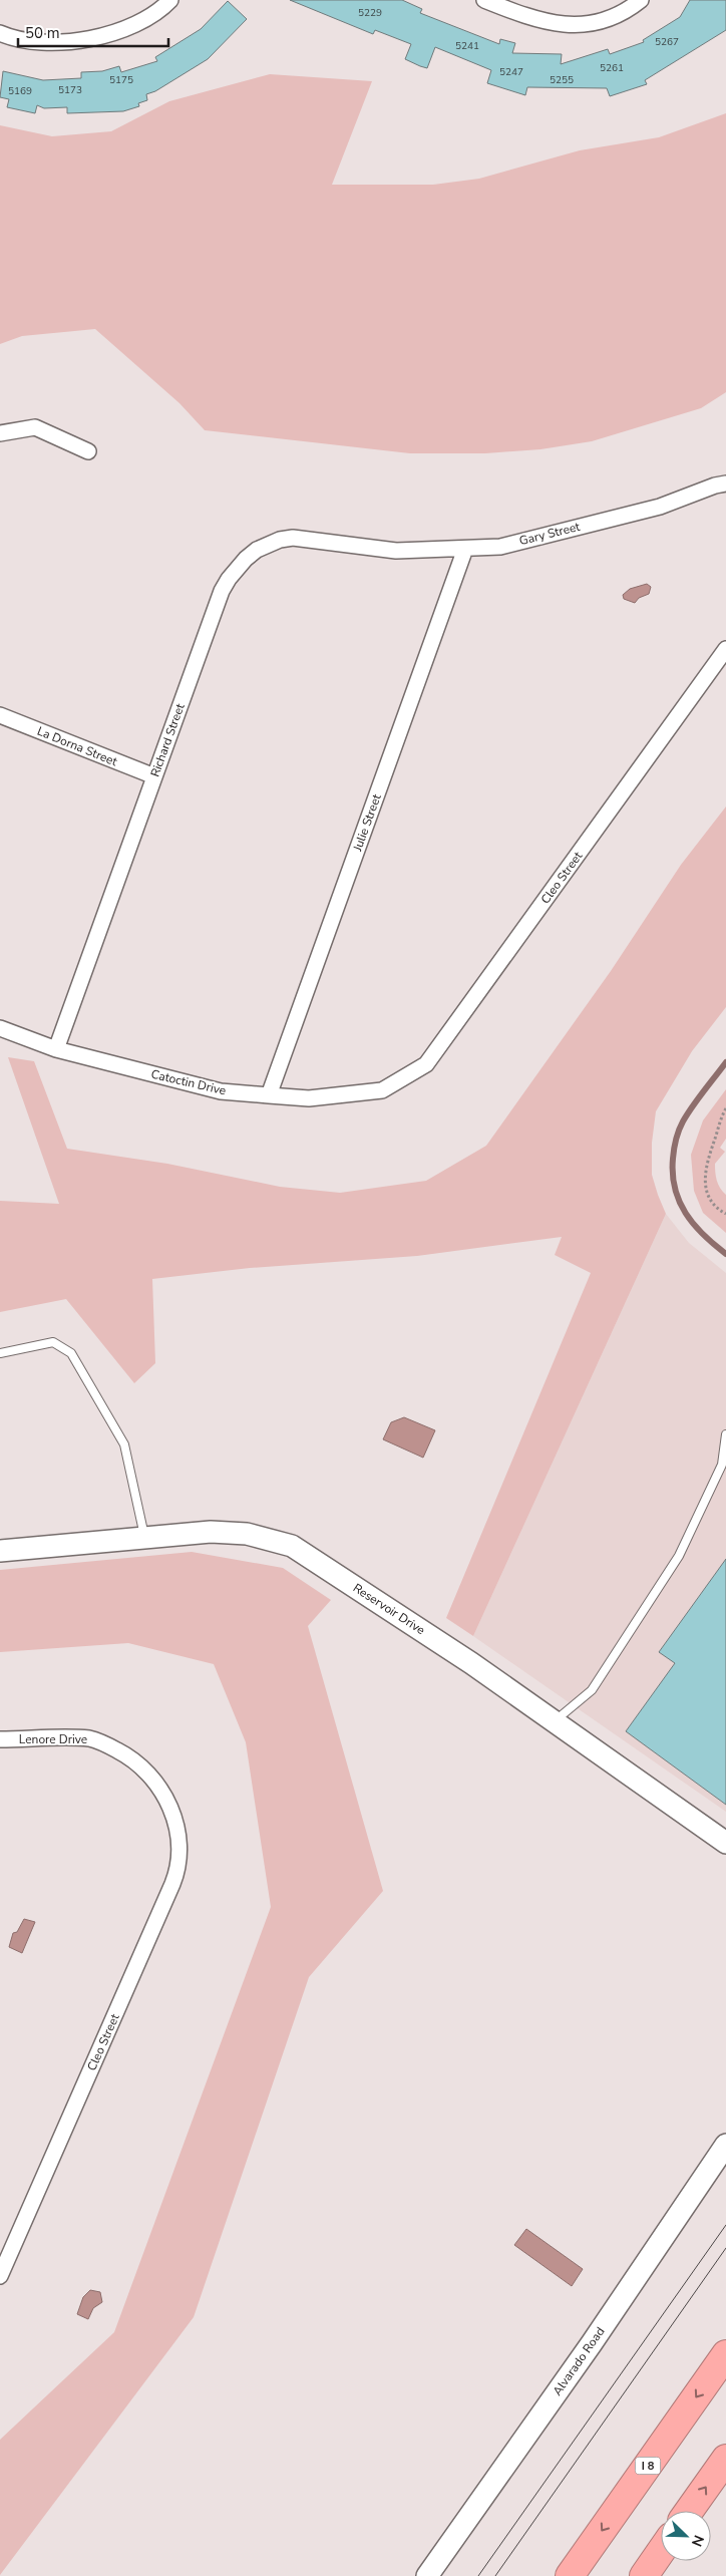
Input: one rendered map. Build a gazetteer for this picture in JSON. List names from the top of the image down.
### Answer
{
  "streets": {
    "highway": ["I 8"],
    "street": [
      "Gary Street",
      "Richard Street",
      "La Dorna Street",
      "Julie Street",
      "Cleo Street",
      "Catoctin Drive",
      "Reservoir Drive",
      "Lenore Drive",
      "Alvarado Road"
    ]
  },
  "crossings": [
    ["Gary Street", "Richard Street"],
    ["Gary Street", "Julie Street"],
    ["Richard Street", "La Dorna Street"],
    ["Richard Street", "Catoctin Drive"],
    ["Julie Street", "Catoctin Drive"],
    ["Cleo Street", "Catoctin Drive"],
    ["Cleo Street", "Lenore Drive"]
  ],
  "house_numbers": [
    "5229",
    "5267",
    "5241",
    "5261",
    "5247",
    "5175",
    "5255",
    "5173",
    "5169"
  ],
  "scale_bar": "50 m",
  "north": "bottom right"
}
